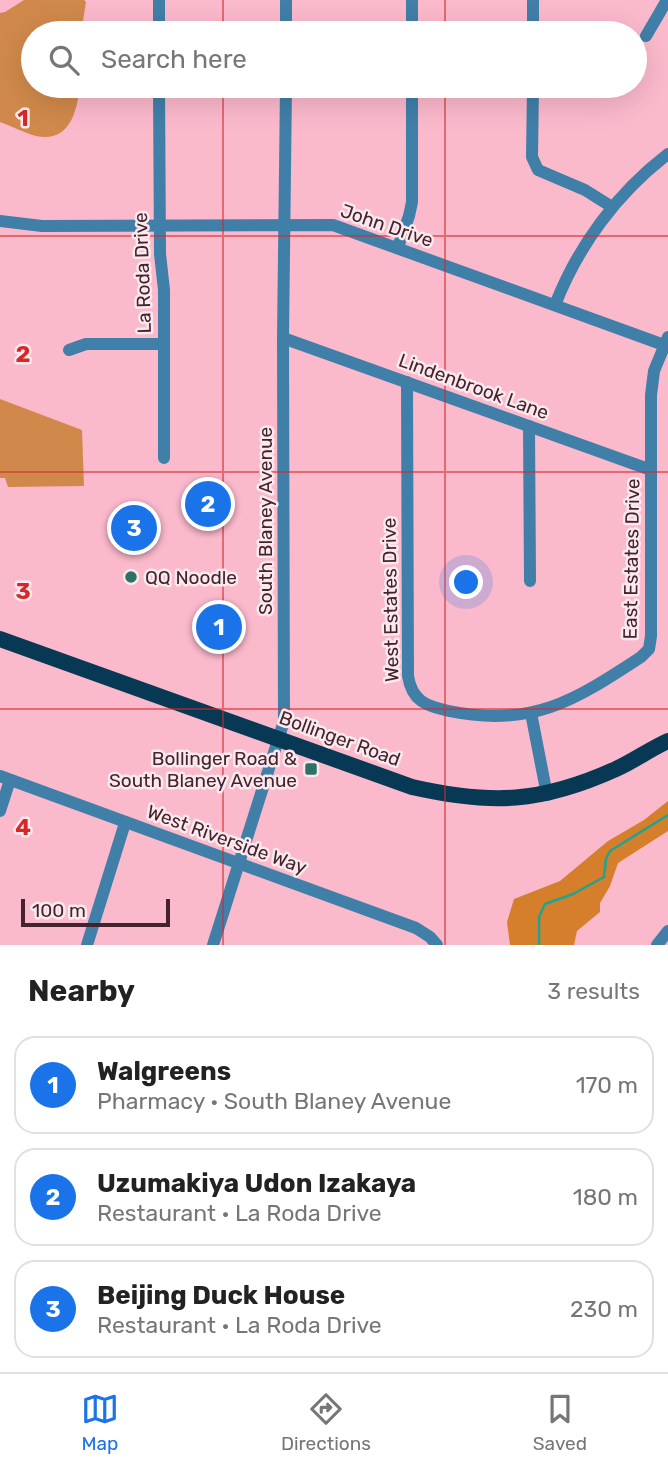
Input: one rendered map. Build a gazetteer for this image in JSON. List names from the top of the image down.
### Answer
{
  "streets": {
    "main road": ["Bollinger Road"],
    "street": [
      "John Drive",
      "La Roda Drive",
      "Lindenbrook Lane",
      "South Blaney Avenue",
      "East Estates Drive",
      "West Estates Drive",
      "West Riverside Way"
    ]
  },
  "crossings": [
    ["John Drive", "La Roda Drive"],
    ["John Drive", "South Blaney Avenue"],
    ["John Drive", "East Estates Drive"],
    ["Lindenbrook Lane", "South Blaney Avenue"],
    ["Lindenbrook Lane", "East Estates Drive"],
    ["Lindenbrook Lane", "West Estates Drive"],
    ["South Blaney Avenue", "Bollinger Road"],
    ["South Blaney Avenue", "West Riverside Way"],
    ["East Estates Drive", "West Estates Drive"]
  ],
  "places": {
    "other": ["QQ Noodle"],
    "transit": ["Bollinger Road & South Blaney Avenue"]
  },
  "scale_bar": "100 m",
  "page": {
    "search": "Search here",
    "pins": ["2", "3", "1"],
    "scale": "100 m",
    "heading": ["Nearby", "3 results"],
    "list": [
      {
        "mark": "1",
        "name": "Walgreens",
        "note": "Pharmacy · South Blaney Avenue",
        "value": "170 m"
      },
      {
        "mark": "2",
        "name": "Uzumakiya Udon Izakaya",
        "note": "Restaurant · La Roda Drive",
        "value": "180 m"
      },
      {
        "mark": "3",
        "name": "Beijing Duck House",
        "note": "Restaurant · La Roda Drive",
        "value": "230 m"
      }
    ],
    "nav": ["Map", "Directions", "Saved"]
  },
  "grid": {
    "rows": [
      "1",
      "2",
      "3",
      "4"
    ]
  }
}
